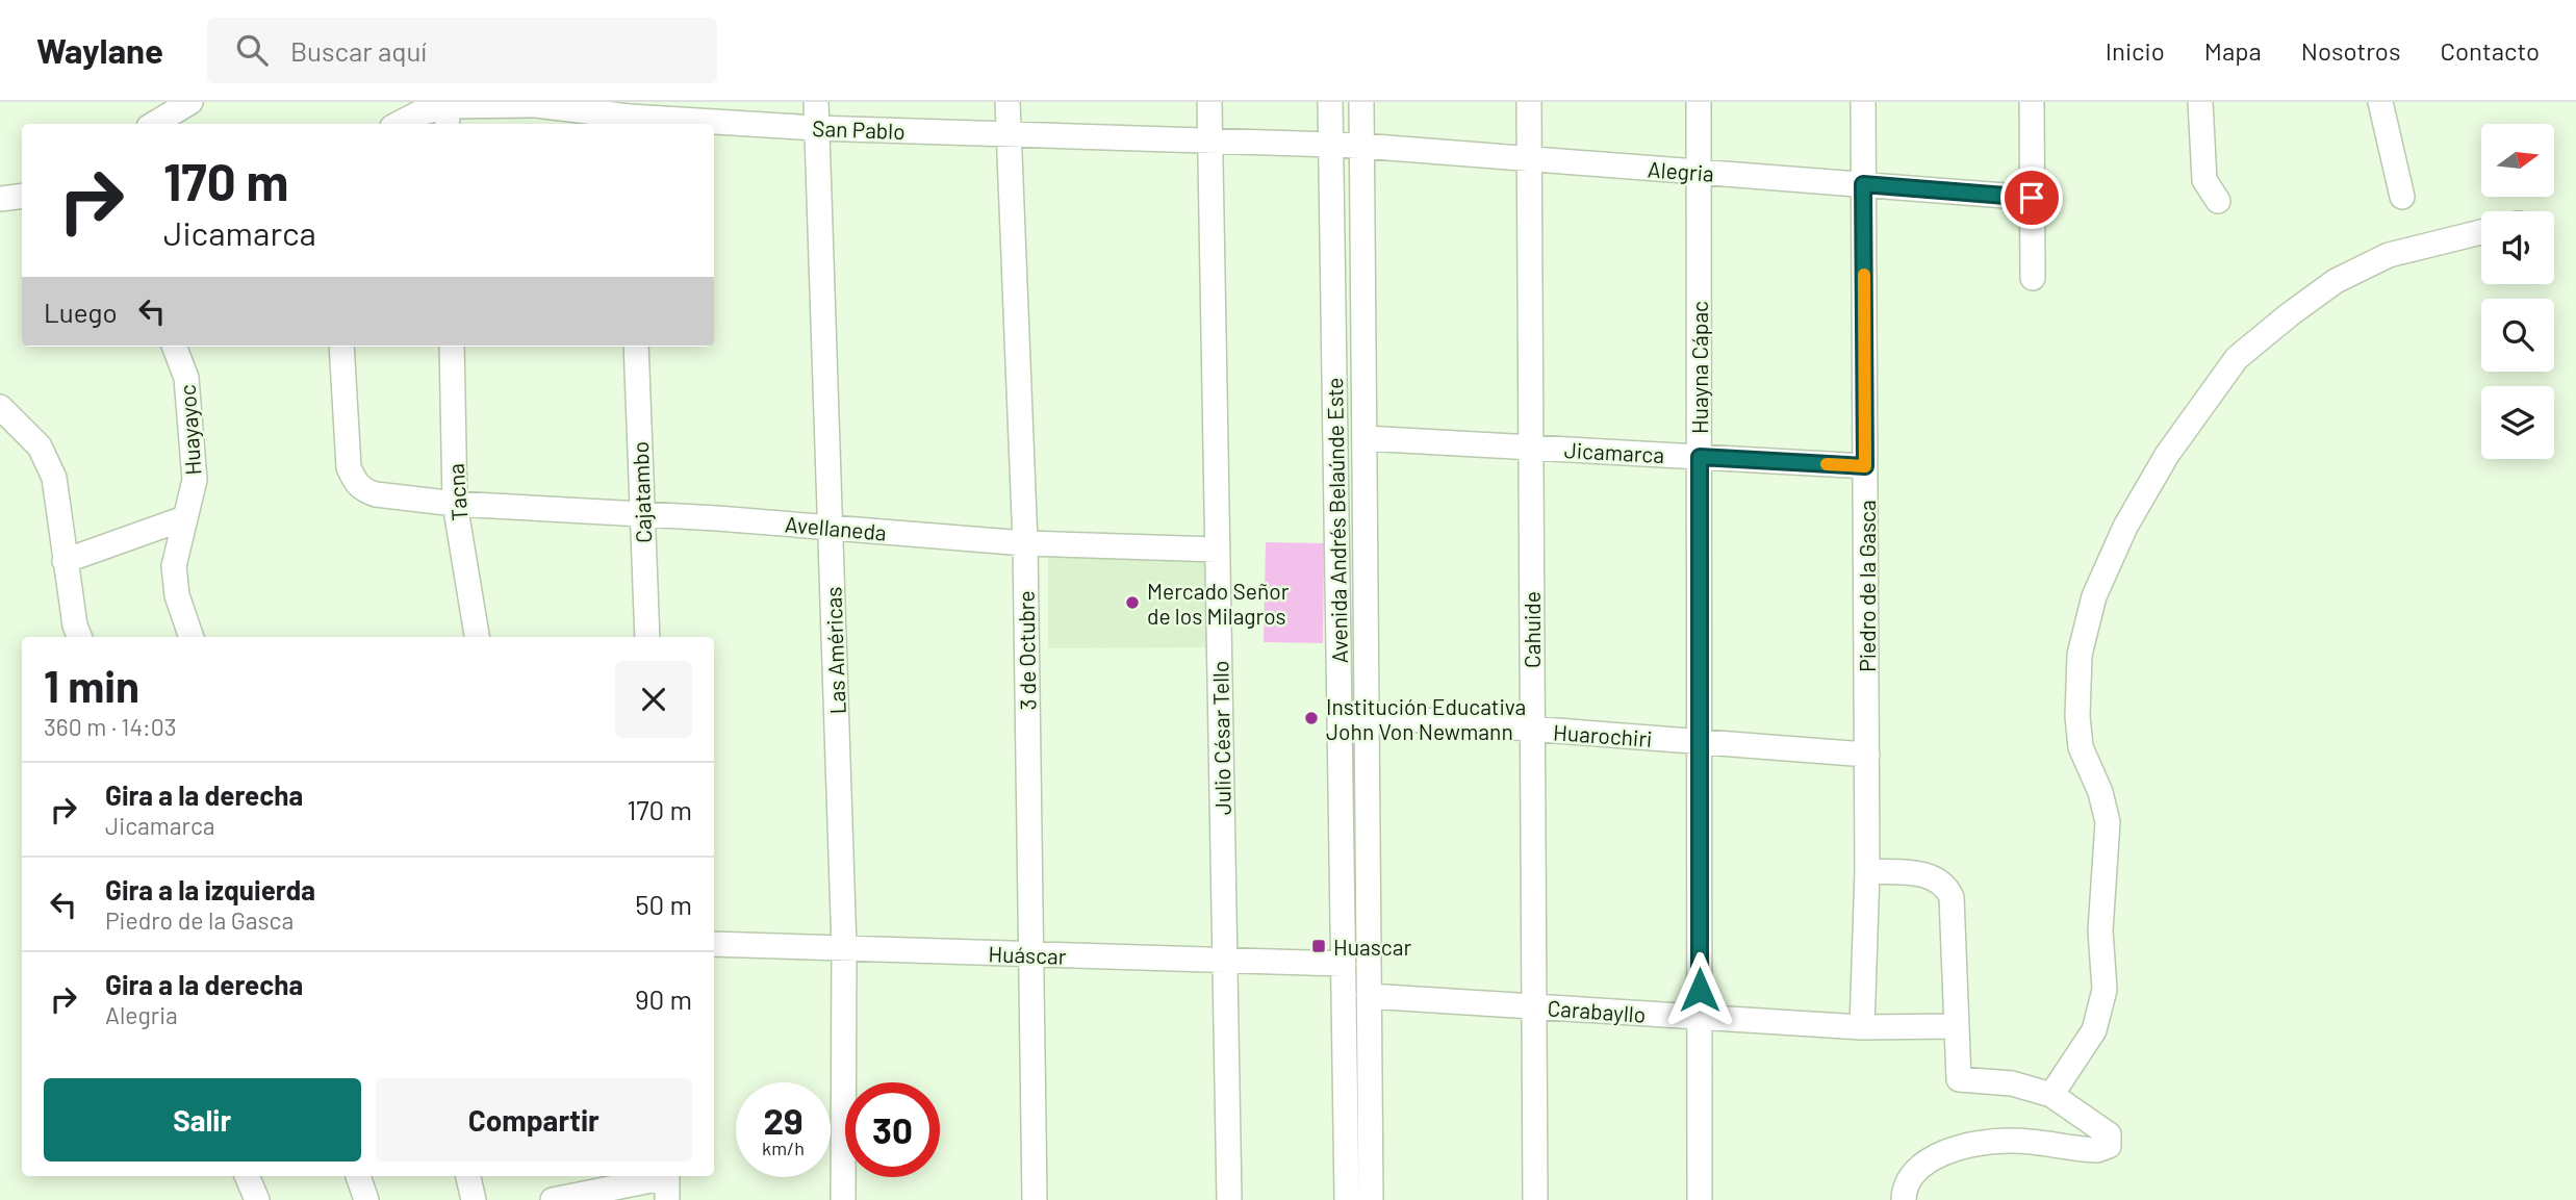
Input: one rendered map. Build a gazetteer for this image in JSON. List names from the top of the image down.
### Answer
{
  "streets": {
    "street": [
      "San Pablo",
      "Alegria",
      "Huayna Cápac",
      "Huayayoc",
      "Jicamarca",
      "Tacna",
      "Cajatambo",
      "Avenida Andrés Belaúnde Este",
      "Avellaneda",
      "Piedro de la Gasca",
      "Cahuide",
      "Las Américas",
      "3 de Octubre",
      "Huarochiri",
      "Julio César Tello",
      "Huáscar",
      "Carabayllo"
    ]
  },
  "crossings": [
    ["San Pablo", "Alegria"],
    ["San Pablo", "Avenida Andrés Belaúnde Este"],
    ["San Pablo", "Las Américas"],
    ["San Pablo", "3 de Octubre"],
    ["San Pablo", "Julio César Tello"],
    ["Alegria", "Huayna Cápac"],
    ["Alegria", "Avenida Andrés Belaúnde Este"],
    ["Alegria", "Piedro de la Gasca"],
    ["Alegria", "Cahuide"],
    ["Huayna Cápac", "Jicamarca"],
    ["Huayna Cápac", "Huarochiri"],
    ["Huayna Cápac", "Carabayllo"],
    ["Jicamarca", "Avenida Andrés Belaúnde Este"],
    ["Jicamarca", "Piedro de la Gasca"],
    ["Jicamarca", "Cahuide"],
    ["Tacna", "Avellaneda"],
    ["Cajatambo", "Avellaneda"],
    ["Avenida Andrés Belaúnde Este", "Huarochiri"],
    ["Avenida Andrés Belaúnde Este", "Huáscar"],
    ["Avenida Andrés Belaúnde Este", "Carabayllo"],
    ["Avellaneda", "Las Américas"],
    ["Avellaneda", "3 de Octubre"],
    ["Avellaneda", "Julio César Tello"],
    ["Piedro de la Gasca", "Huarochiri"],
    ["Piedro de la Gasca", "Carabayllo"],
    ["Cahuide", "Huarochiri"],
    ["Cahuide", "Carabayllo"],
    ["Las Américas", "Huáscar"],
    ["3 de Octubre", "Huáscar"],
    ["Julio César Tello", "Huáscar"]
  ],
  "places": {
    "other": ["Mercado Señor de los Milagros", "Institución Educativa John Von Newmann"],
    "transit": ["Huascar"]
  },
  "north": "right",
  "page": {
    "header": "Waylane",
    "search": "Buscar aquí",
    "nav": [
      "Inicio",
      "Mapa",
      "Nosotros",
      "Contacto"
    ],
    "turn": ["170 m", "Jicamarca"],
    "then": "Luego",
    "heading": ["1 min", "360 m · 14:03"],
    "list": [
      {
        "name": "Gira a la derecha",
        "note": "Jicamarca",
        "value": "170 m"
      },
      {
        "name": "Gira a la izquierda",
        "note": "Piedro de la Gasca",
        "value": "50 m"
      },
      {
        "name": "Gira a la derecha",
        "note": "Alegria",
        "value": "90 m"
      }
    ],
    "buttons": ["Salir", "Compartir"],
    "speed": "29 km/h",
    "limit": "30"
  }
}
